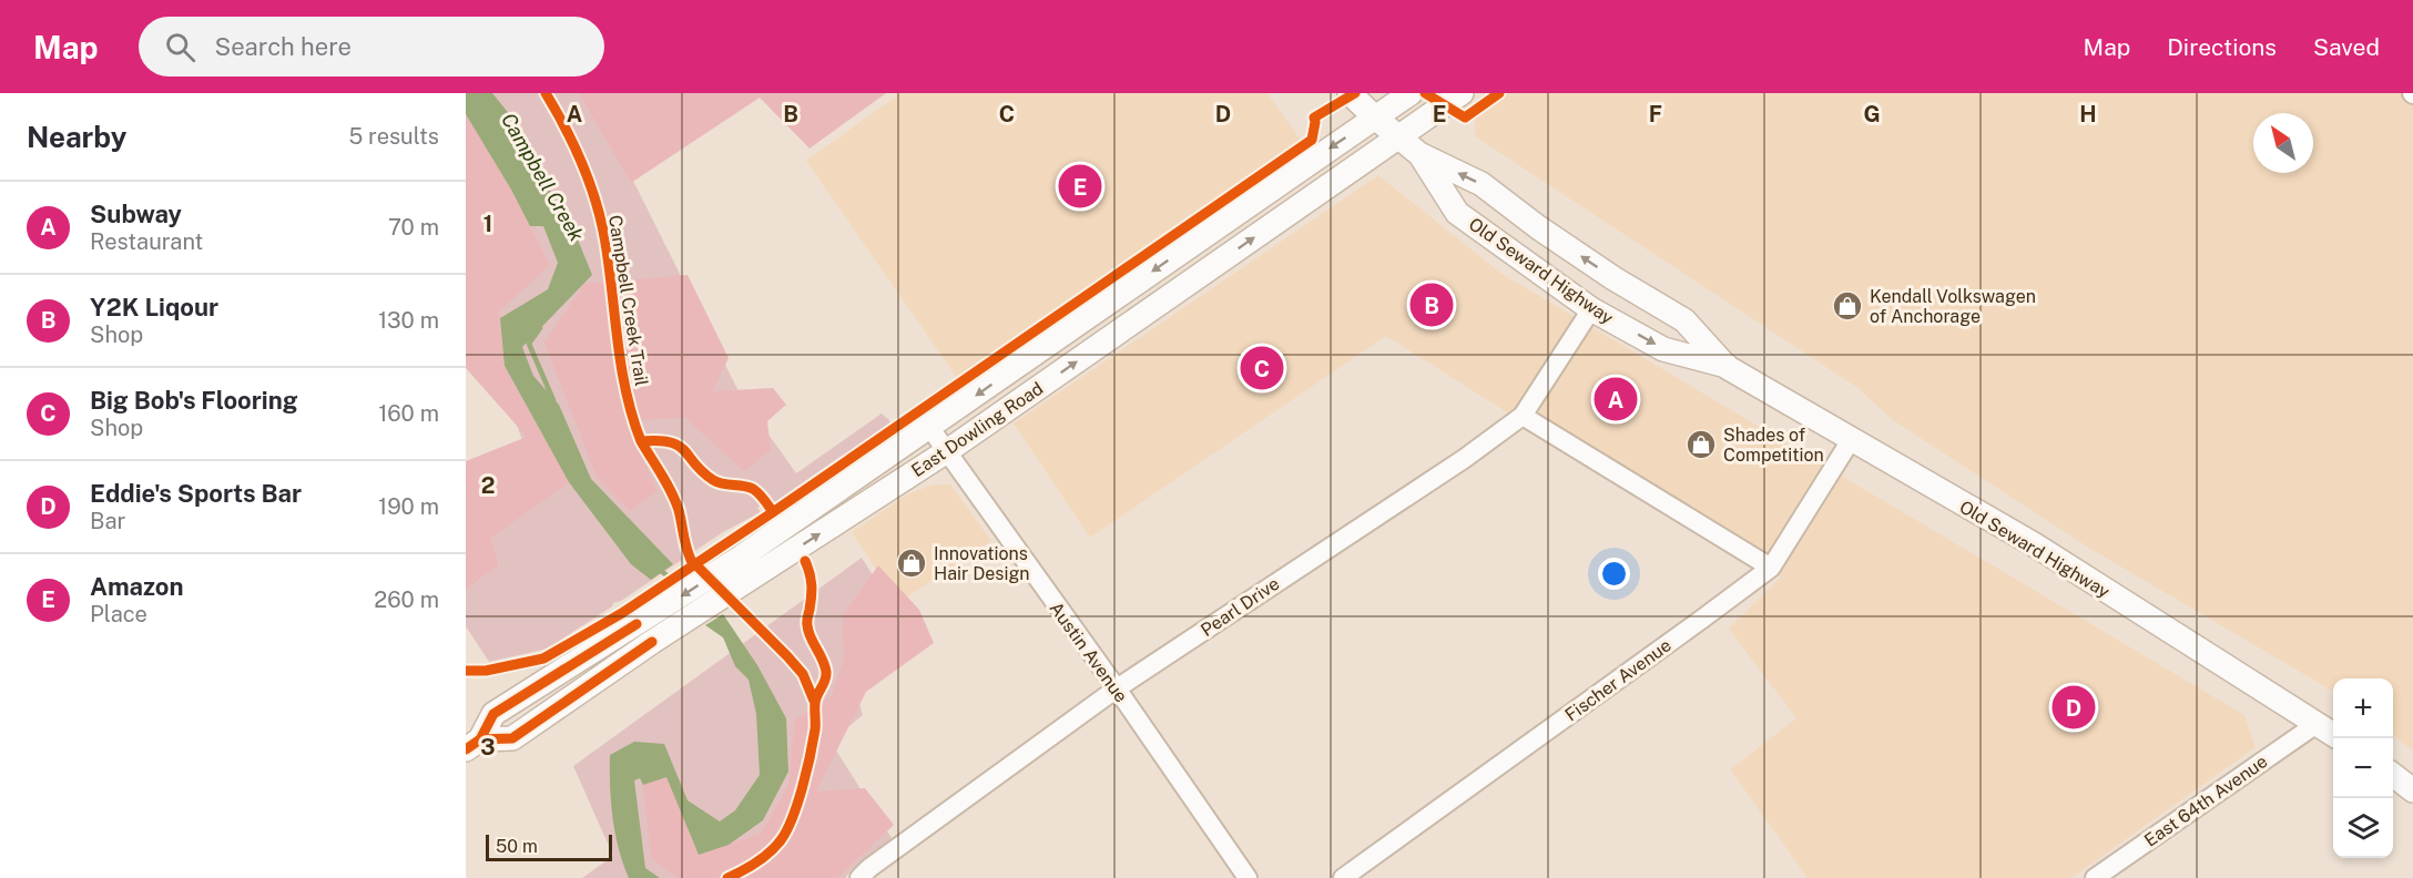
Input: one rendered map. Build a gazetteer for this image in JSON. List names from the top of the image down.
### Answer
{
  "streets": {
    "main road": ["Old Seward Highway", "East Dowling Road"],
    "street": [
      "Pearl Drive",
      "Austin Avenue",
      "Fischer Avenue",
      "East 64th Avenue"
    ],
    "cycle path": ["Campbell Creek Trail"]
  },
  "crossings": [
    ["Old Seward Highway", "East Dowling Road"],
    ["Old Seward Highway", "Pearl Drive"],
    ["Old Seward Highway", "Fischer Avenue"],
    ["Old Seward Highway", "East 64th Avenue"],
    ["East Dowling Road", "Austin Avenue"],
    ["Pearl Drive", "Austin Avenue"]
  ],
  "water": ["Campbell Creek"],
  "places": {
    "shop": ["Kendall Volkswagen of Anchorage", "Shades of Competition", "Innovations Hair Design"]
  },
  "scale_bar": "50 m",
  "north": "top left",
  "page": {
    "header": "Map",
    "search": "Search here",
    "nav": ["Map", "Directions", "Saved"],
    "heading": ["Nearby", "5 results"],
    "pins": [
      "E",
      "B",
      "C",
      "A",
      "D"
    ],
    "list": [
      {
        "mark": "A",
        "name": "Subway",
        "note": "Restaurant",
        "value": "70 m"
      },
      {
        "mark": "B",
        "name": "Y2K Liqour",
        "note": "Shop",
        "value": "130 m"
      },
      {
        "mark": "C",
        "name": "Big Bob's Flooring",
        "note": "Shop",
        "value": "160 m"
      },
      {
        "mark": "D",
        "name": "Eddie's Sports Bar",
        "note": "Bar",
        "value": "190 m"
      },
      {
        "mark": "E",
        "name": "Amazon",
        "note": "Place",
        "value": "260 m"
      }
    ],
    "map_buttons": ["+", "−"],
    "scale": "50 m"
  },
  "grid": {
    "columns": [
      "A",
      "B",
      "C",
      "D",
      "E",
      "F",
      "G",
      "H"
    ],
    "rows": ["1", "2", "3"]
  }
}
